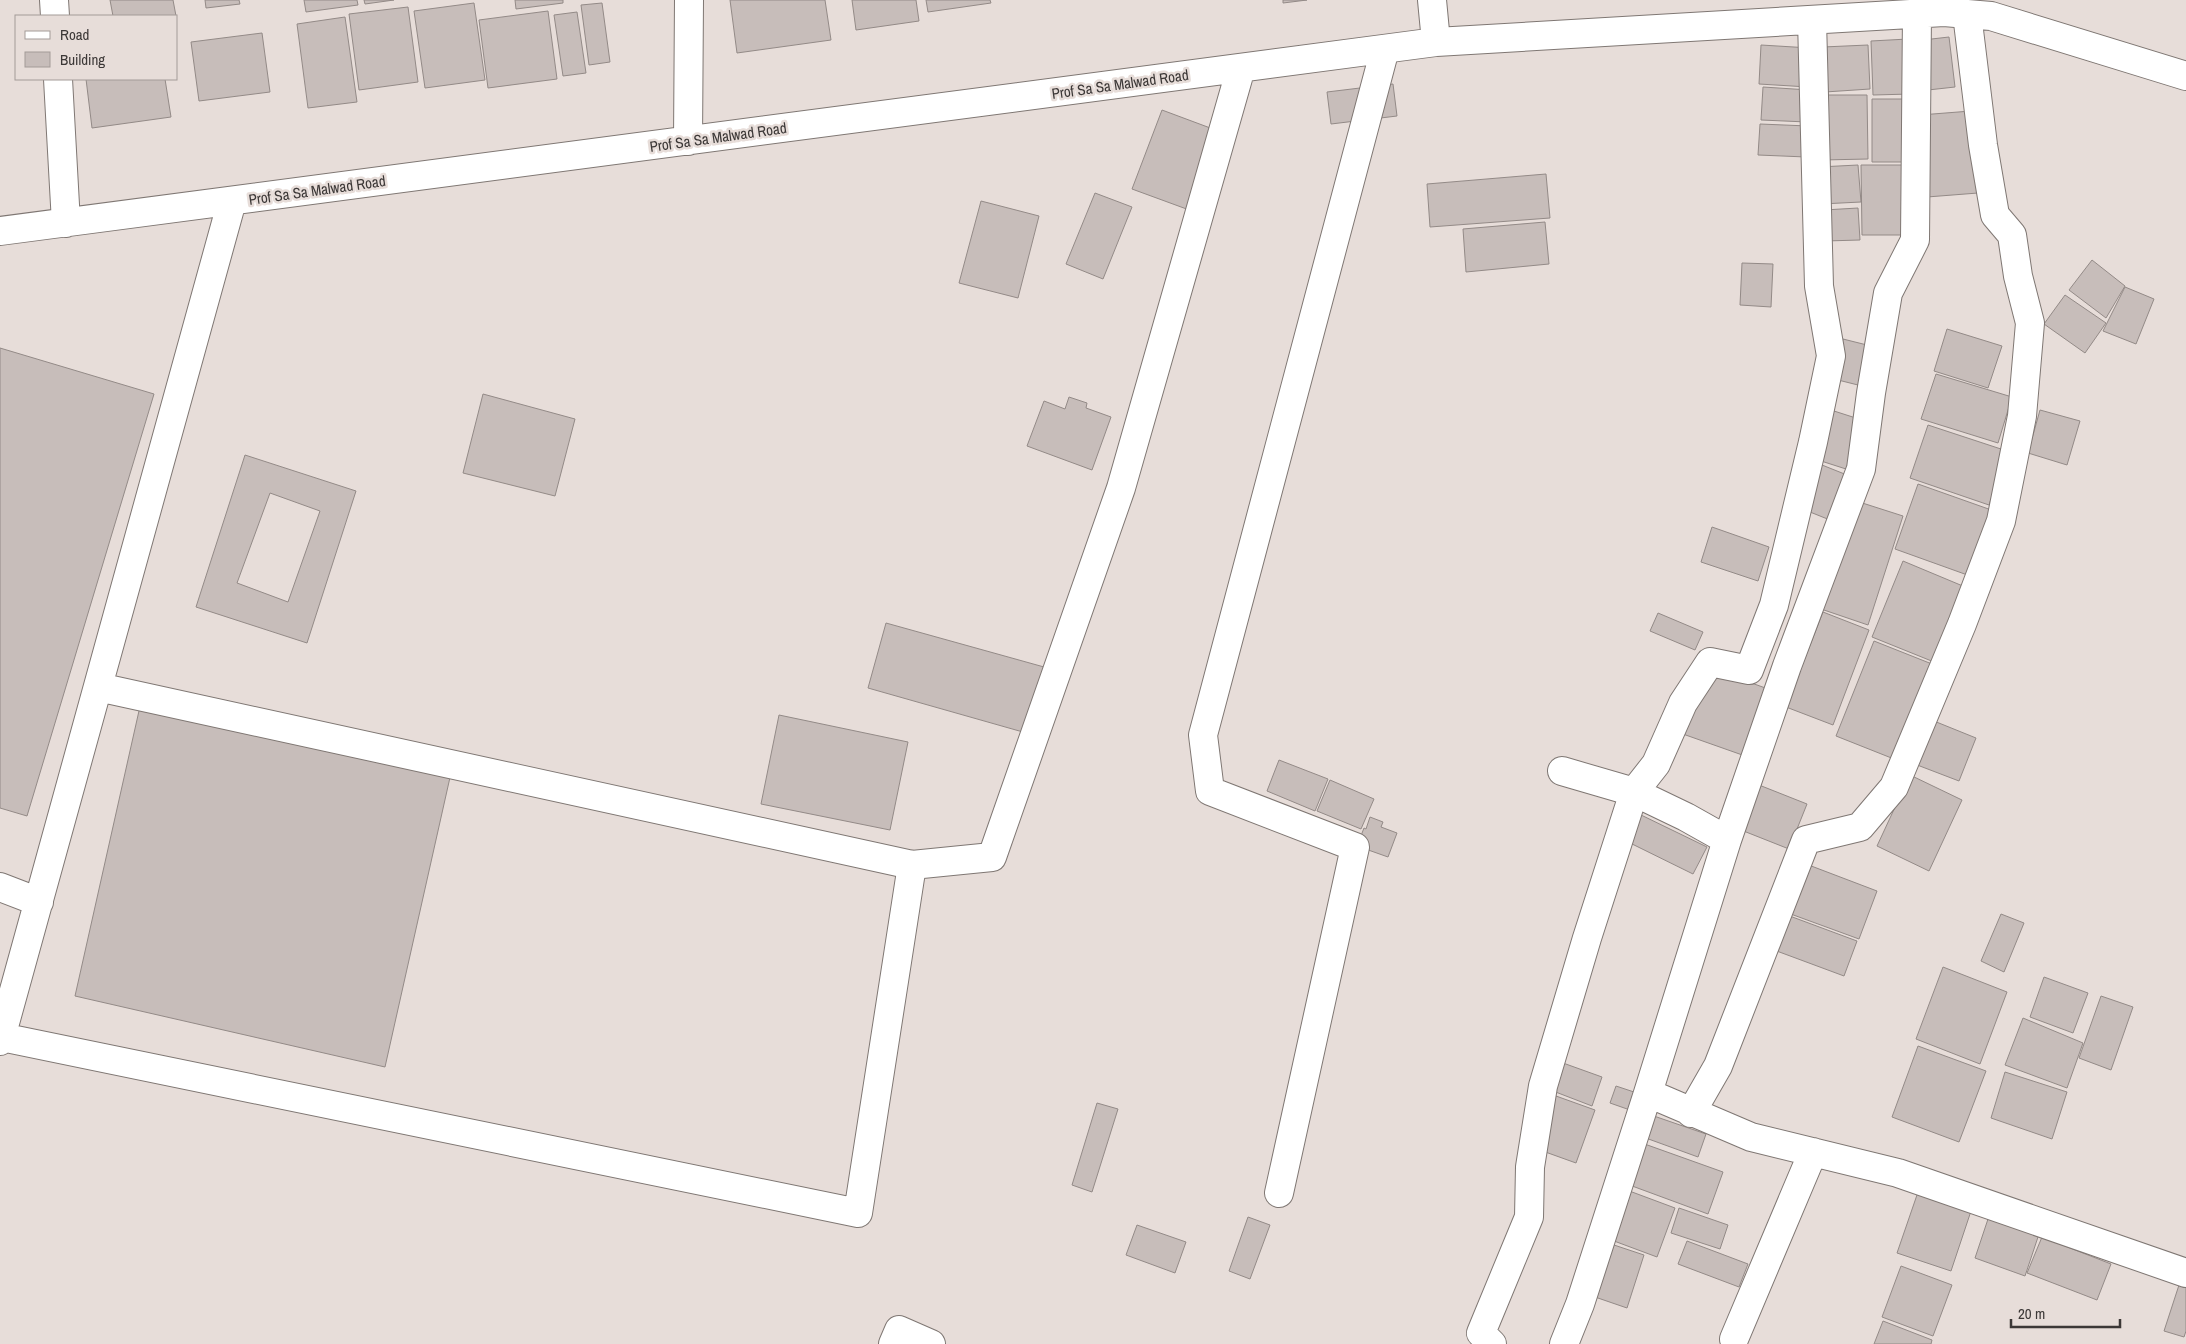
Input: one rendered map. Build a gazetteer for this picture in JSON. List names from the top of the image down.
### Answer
{
  "streets": {
    "street": ["Prof Sa Sa Malwad Road"]
  },
  "legend": ["Road", "Building"],
  "scale_bar": "20 m"
}
